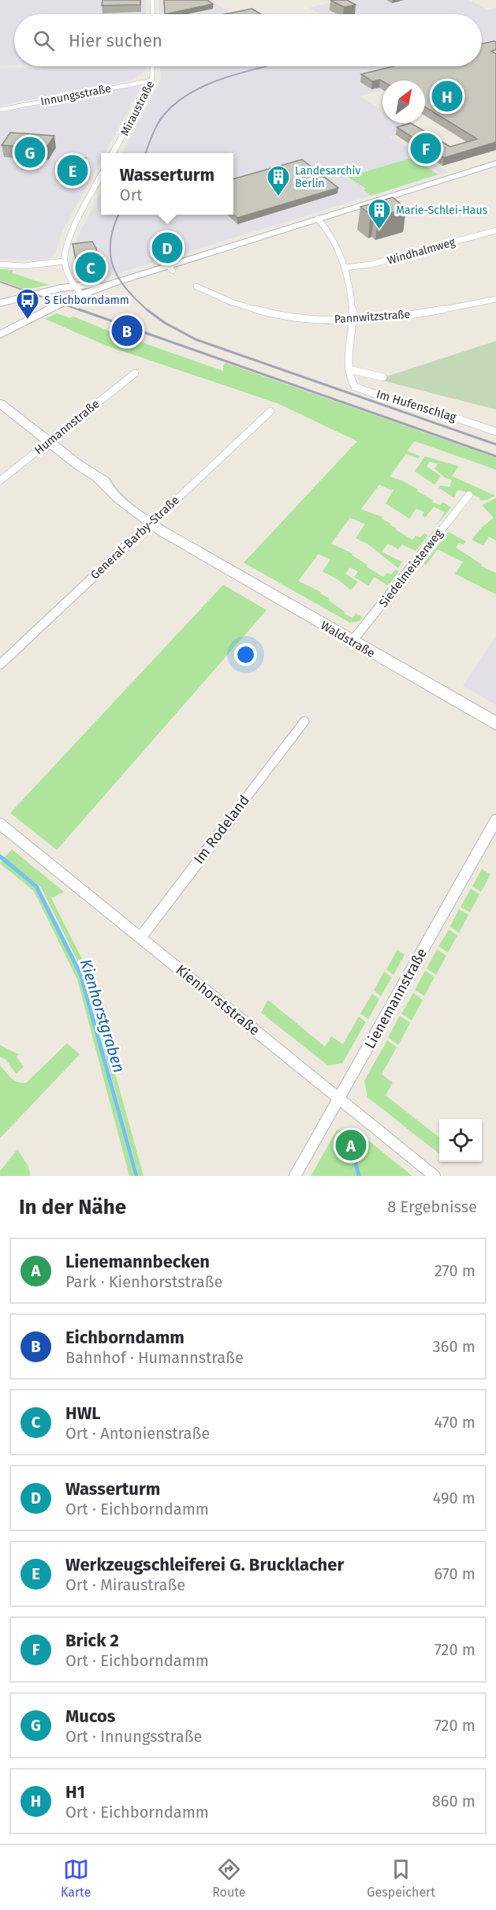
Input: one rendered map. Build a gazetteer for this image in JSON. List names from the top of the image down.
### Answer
{
  "streets": {
    "main road": ["Waldstraße"],
    "street": [
      "Innungsstraße",
      "Miraustraße",
      "Windhalmweg",
      "Pannwitzstraße",
      "Im Hufenschlag",
      "Humannstraße",
      "General-Barby-Straße",
      "Siedelmeisterweg",
      "Im Rodeland",
      "Lienemannstraße",
      "Kienhorststraße"
    ]
  },
  "crossings": [
    ["Innungsstraße", "Miraustraße"],
    ["Humannstraße", "Waldstraße"],
    ["General-Barby-Straße", "Waldstraße"],
    ["Siedelmeisterweg", "Waldstraße"],
    ["Im Rodeland", "Kienhorststraße"],
    ["Lienemannstraße", "Kienhorststraße"]
  ],
  "water": ["Kienhorstgraben"],
  "places": {
    "building": ["Landesarchiv Berlin", "Marie-Schlei-Haus"],
    "bus stop": ["S Eichborndamm"]
  },
  "north": "top right",
  "page": {
    "search": "Hier suchen",
    "pins": [
      "H",
      "F",
      "G",
      "E",
      "D",
      "C",
      "B",
      "A"
    ],
    "popup": ["Wasserturm", "Ort"],
    "heading": ["In der Nähe", "8 Ergebnisse"],
    "list": [
      {
        "mark": "A",
        "name": "Lienemannbecken",
        "note": "Park · Kienhorststraße",
        "value": "270 m"
      },
      {
        "mark": "B",
        "name": "Eichborndamm",
        "note": "Bahnhof · Humannstraße",
        "value": "360 m"
      },
      {
        "mark": "C",
        "name": "HWL",
        "note": "Ort · Antonienstraße",
        "value": "470 m"
      },
      {
        "mark": "D",
        "name": "Wasserturm",
        "note": "Ort · Eichborndamm",
        "value": "490 m"
      },
      {
        "mark": "E",
        "name": "Werkzeugschleiferei G. Brucklacher",
        "note": "Ort · Miraustraße",
        "value": "670 m"
      },
      {
        "mark": "F",
        "name": "Brick 2",
        "note": "Ort · Eichborndamm",
        "value": "720 m"
      },
      {
        "mark": "G",
        "name": "Mucos",
        "note": "Ort · Innungsstraße",
        "value": "720 m"
      },
      {
        "mark": "H",
        "name": "H1",
        "note": "Ort · Eichborndamm",
        "value": "860 m"
      }
    ],
    "nav": ["Karte", "Route", "Gespeichert"]
  }
}
